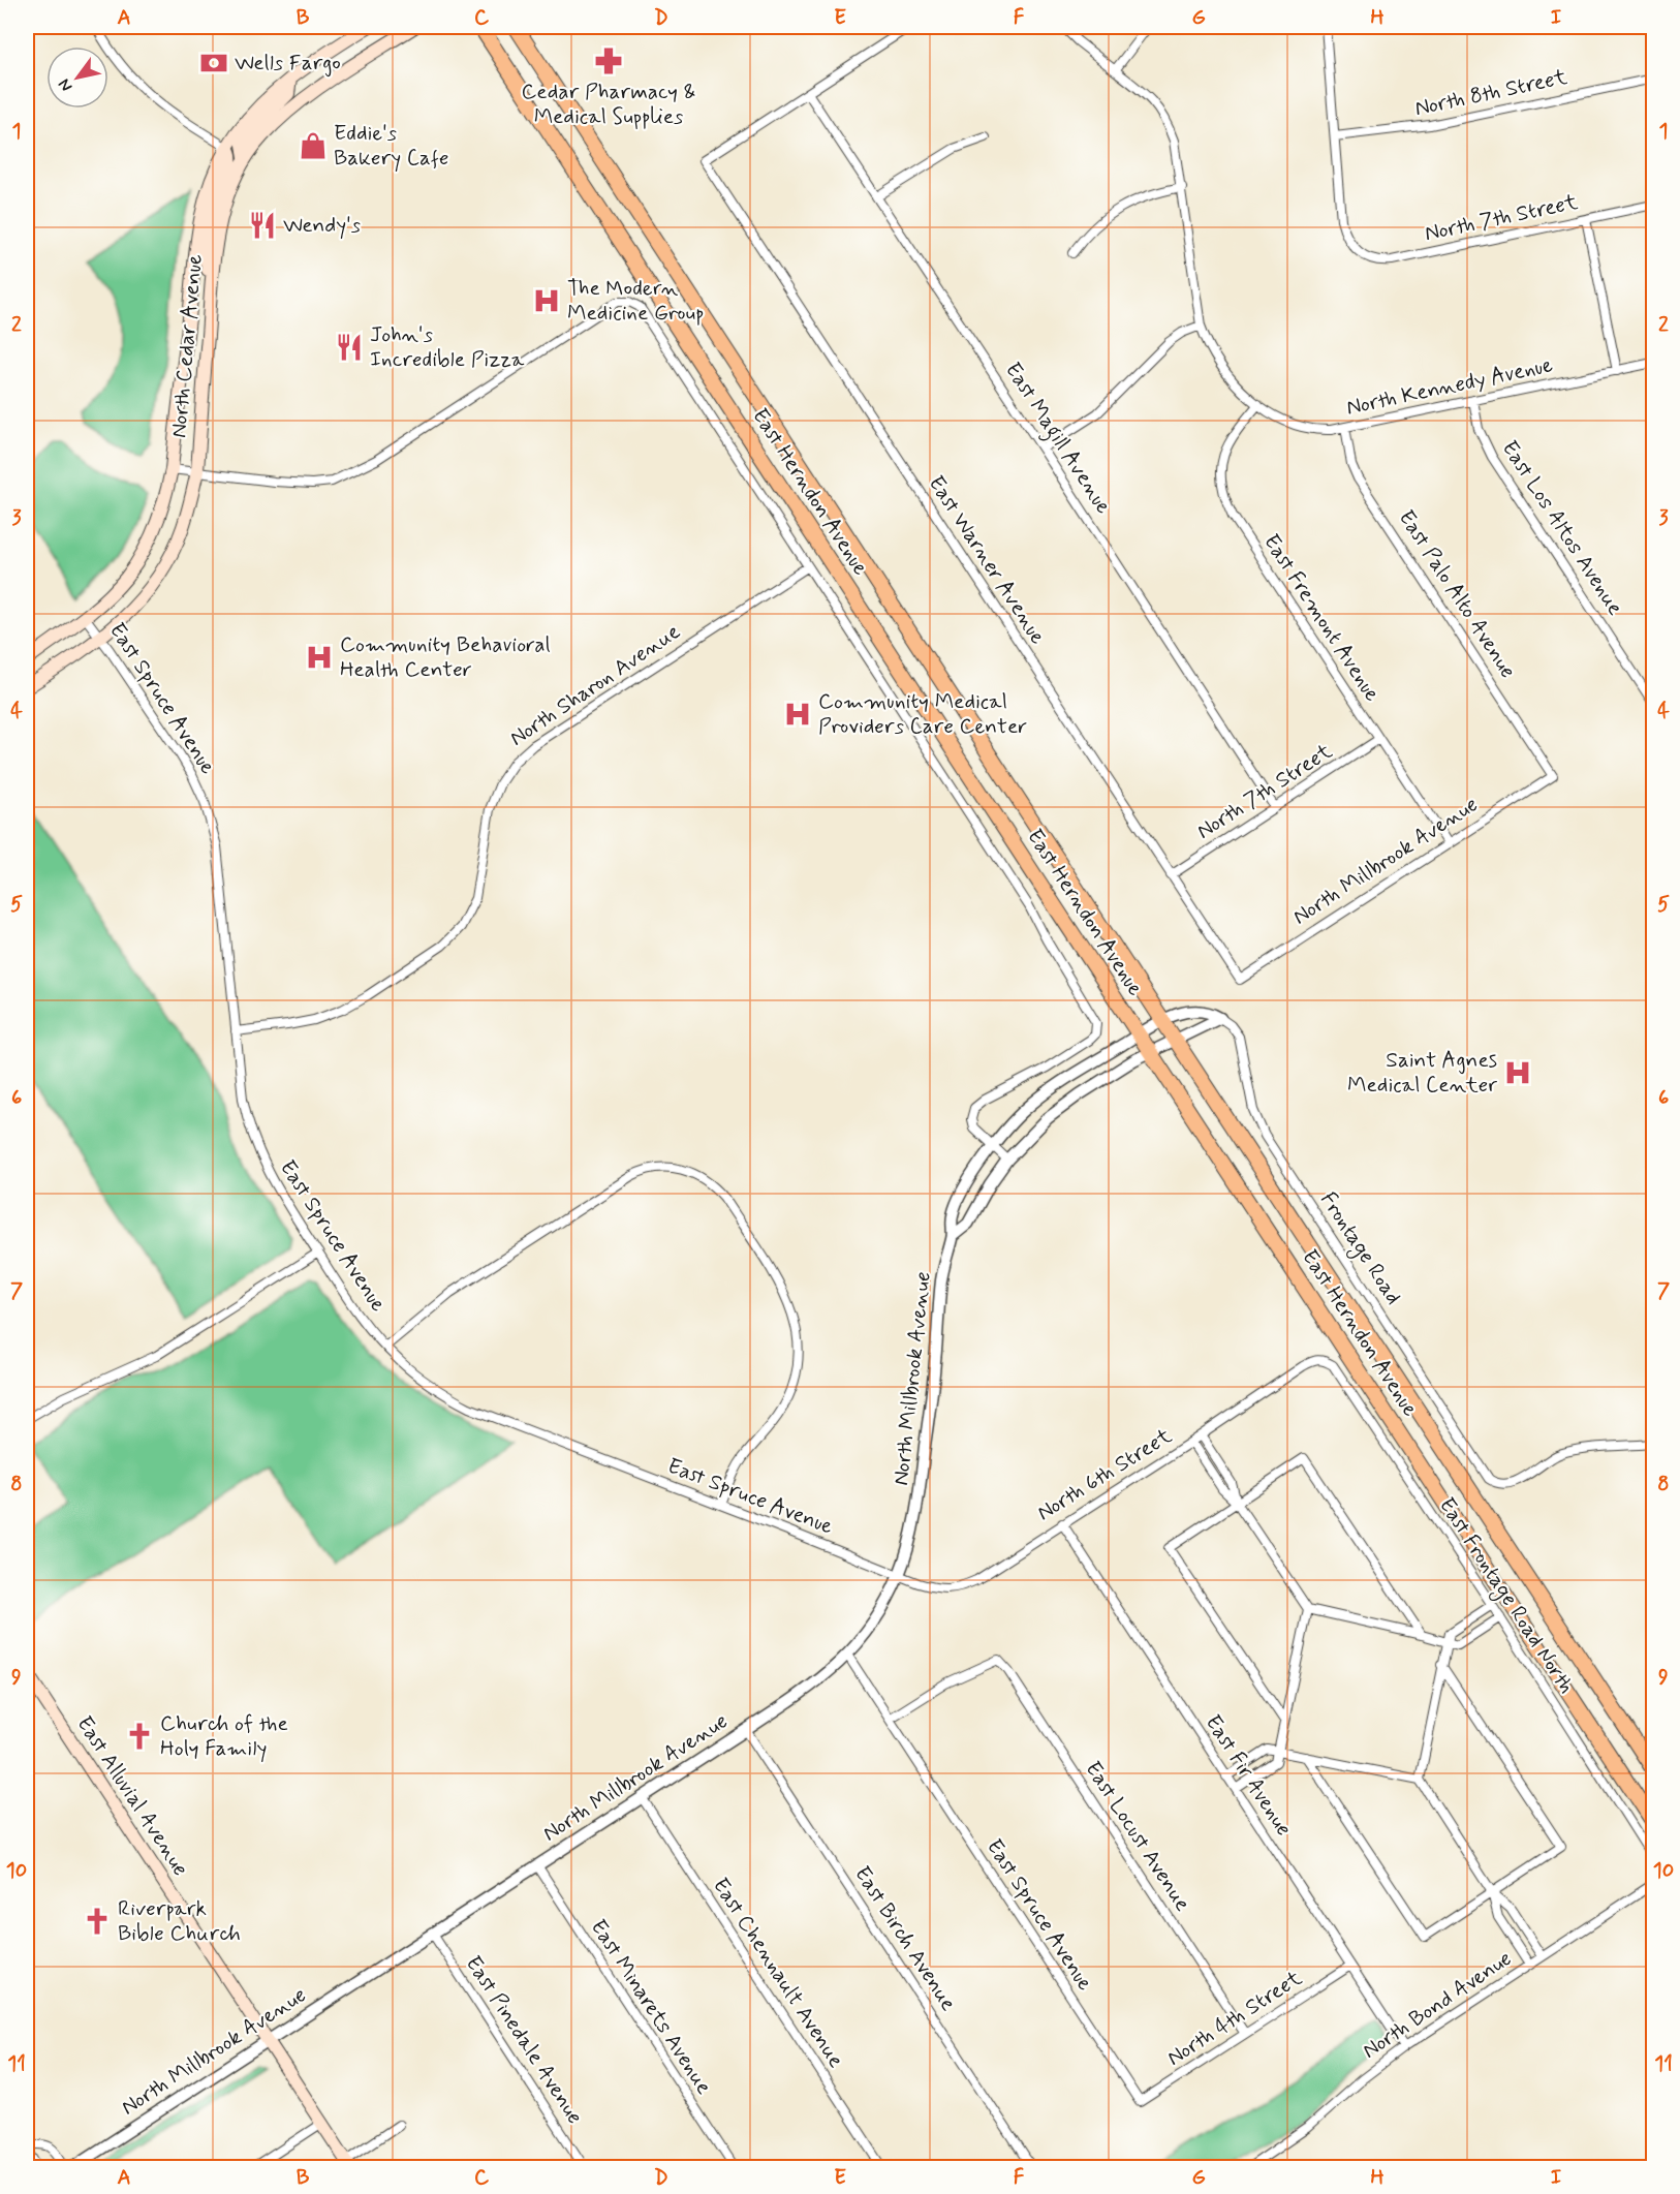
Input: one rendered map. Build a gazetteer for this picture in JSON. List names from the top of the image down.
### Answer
{
  "streets": {
    "main road": ["North Cedar Avenue", "East Herndon Avenue", "East Alluvial Avenue"],
    "street": [
      "North 8th Street",
      "North 7th Street",
      "North Kennedy Avenue",
      "East Magill Avenue",
      "East Los Altos Avenue",
      "East Warner Avenue",
      "East Palo Alto Avenue",
      "East Fremont Avenue",
      "North Sharon Avenue",
      "East Spruce Avenue",
      "North Millbrook Avenue",
      "Frontage Road",
      "North 6th Street",
      "East Frontage Road North",
      "East Fir Avenue",
      "East Locust Avenue",
      "East Birch Avenue",
      "East Chennault Avenue",
      "North Bond Avenue",
      "East Minarets Avenue",
      "North 4th Street",
      "East Pinedale Avenue"
    ]
  },
  "crossings": [
    ["North 8th Street", "North 7th Street"],
    ["North 7th Street", "East Magill Avenue"],
    ["North 7th Street", "East Warner Avenue"],
    ["North 7th Street", "East Fremont Avenue"],
    ["North Cedar Avenue", "East Spruce Avenue"],
    ["North Kennedy Avenue", "East Los Altos Avenue"],
    ["North Kennedy Avenue", "East Palo Alto Avenue"],
    ["North Kennedy Avenue", "East Fremont Avenue"],
    ["East Magill Avenue", "East Warner Avenue"],
    ["East Herndon Avenue", "North Millbrook Avenue"],
    ["East Warner Avenue", "North Millbrook Avenue"],
    ["East Palo Alto Avenue", "North Millbrook Avenue"],
    ["East Fremont Avenue", "North Millbrook Avenue"],
    ["North Sharon Avenue", "East Spruce Avenue"],
    ["East Spruce Avenue", "North Millbrook Avenue"],
    ["East Spruce Avenue", "North 6th Street"],
    ["East Spruce Avenue", "East Locust Avenue"],
    ["East Spruce Avenue", "North 4th Street"],
    ["North Millbrook Avenue", "Frontage Road"],
    ["North Millbrook Avenue", "North 6th Street"],
    ["North Millbrook Avenue", "East Alluvial Avenue"],
    ["North Millbrook Avenue", "East Birch Avenue"],
    ["North Millbrook Avenue", "East Chennault Avenue"],
    ["North Millbrook Avenue", "East Minarets Avenue"],
    ["North Millbrook Avenue", "East Pinedale Avenue"],
    ["North 6th Street", "East Frontage Road North"],
    ["North 6th Street", "East Fir Avenue"],
    ["East Fir Avenue", "North Bond Avenue"],
    ["East Fir Avenue", "North 4th Street"],
    ["East Locust Avenue", "North 4th Street"]
  ],
  "places": {
    "pharmacy": ["Cedar Pharmacy & Medical Supplies"],
    "bank": ["Wells Fargo"],
    "shop": ["Eddie's Bakery Cafe"],
    "restaurant": ["Wendy's", "John's Incredible Pizza"],
    "hospital": [
      "The Modern Medicine Group",
      "Community Behavioral Health Center",
      "Community Medical Providers Care Center",
      "Saint Agnes Medical Center"
    ],
    "church": ["Church of the Holy Family", "Riverpark Bible Church"]
  },
  "north": "bottom left",
  "grid": {
    "columns": [
      "A",
      "B",
      "C",
      "D",
      "E",
      "F",
      "G",
      "H",
      "I"
    ],
    "rows": [
      "1",
      "2",
      "3",
      "4",
      "5",
      "6",
      "7",
      "8",
      "9",
      "10",
      "11"
    ]
  }
}
